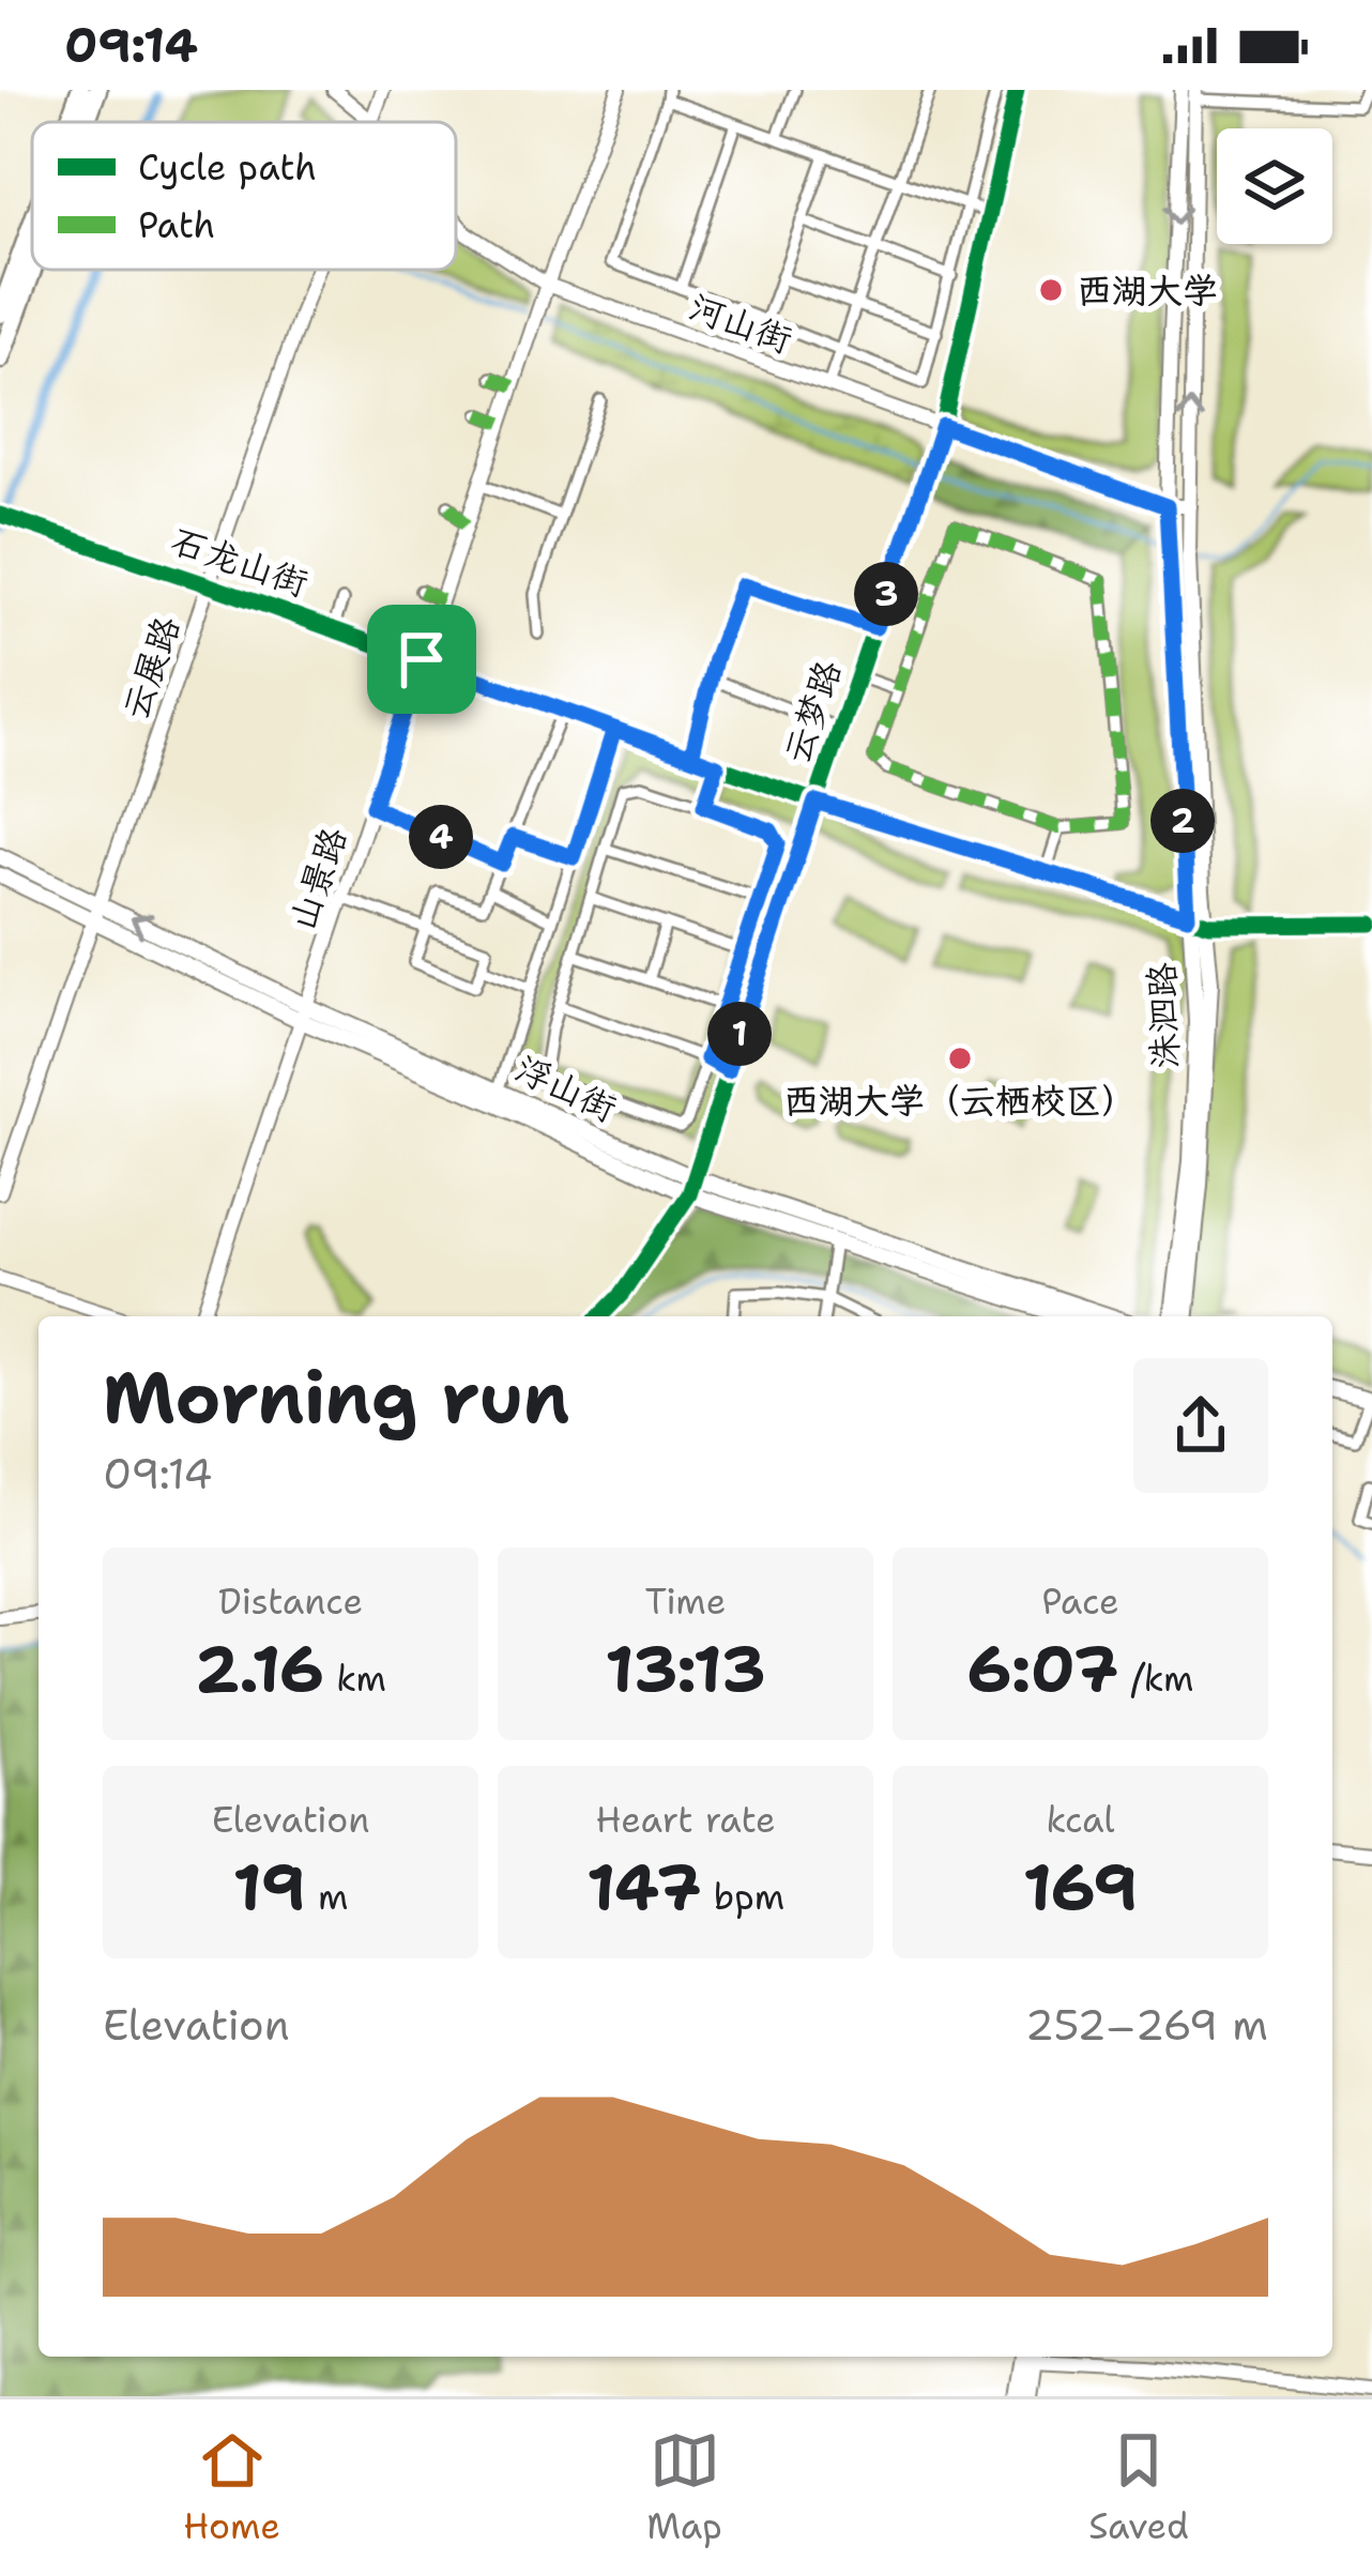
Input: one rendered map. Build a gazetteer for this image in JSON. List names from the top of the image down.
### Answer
{
  "streets": {
    "main road": ["洙泗路", "浮山街"],
    "street": [
      "河山街",
      "石龙山街",
      "云展路",
      "云梦路",
      "山景路"
    ]
  },
  "crossings": [
    ["河山街", "云展路"],
    ["河山街", "云梦路"],
    ["河山街", "山景路"],
    ["河山街", "洙泗路"],
    ["石龙山街", "云展路"],
    ["石龙山街", "云梦路"],
    ["石龙山街", "山景路"],
    ["石龙山街", "洙泗路"],
    ["云展路", "浮山街"],
    ["云梦路", "浮山街"],
    ["山景路", "浮山街"]
  ],
  "places": ["西湖大学", "西湖大学（云栖校区）"],
  "legend": ["Cycle path", "Path"],
  "page": {
    "status": "09:14",
    "pins": [
      "3",
      "2",
      "4",
      "1"
    ],
    "heading": ["Morning run", "09:14"],
    "stats": [
      ["Distance", "2.16 km"],
      ["Time", "13:13"],
      ["Pace", "6:07 /km"],
      ["Elevation", "19 m"],
      ["Heart rate", "147 bpm"],
      ["kcal", "169"]
    ],
    "chart": ["Elevation", "252–269 m"],
    "tabs": ["Home", "Map", "Saved"]
  }
}
